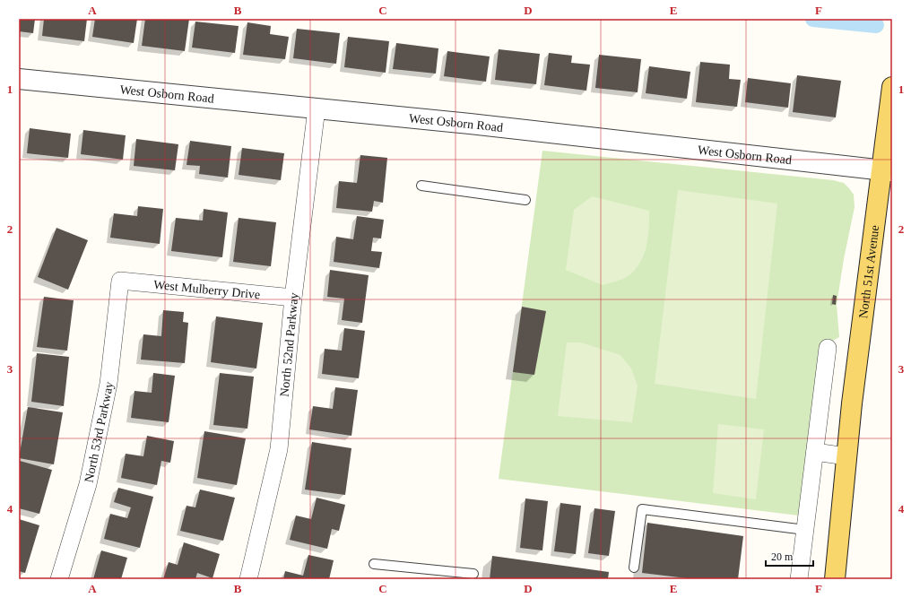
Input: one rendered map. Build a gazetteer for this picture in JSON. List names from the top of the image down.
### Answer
{
  "streets": {
    "main road": ["North 51st Avenue"],
    "street": [
      "West Osborn Road",
      "West Mulberry Drive",
      "North 52nd Parkway",
      "North 53rd Parkway"
    ]
  },
  "crossings": [
    ["West Osborn Road", "North 51st Avenue"],
    ["West Osborn Road", "North 52nd Parkway"],
    ["West Mulberry Drive", "North 52nd Parkway"],
    ["West Mulberry Drive", "North 53rd Parkway"]
  ],
  "scale_bar": "20 m",
  "grid": {
    "columns": [
      "A",
      "B",
      "C",
      "D",
      "E",
      "F"
    ],
    "rows": [
      "1",
      "2",
      "3",
      "4"
    ]
  }
}
